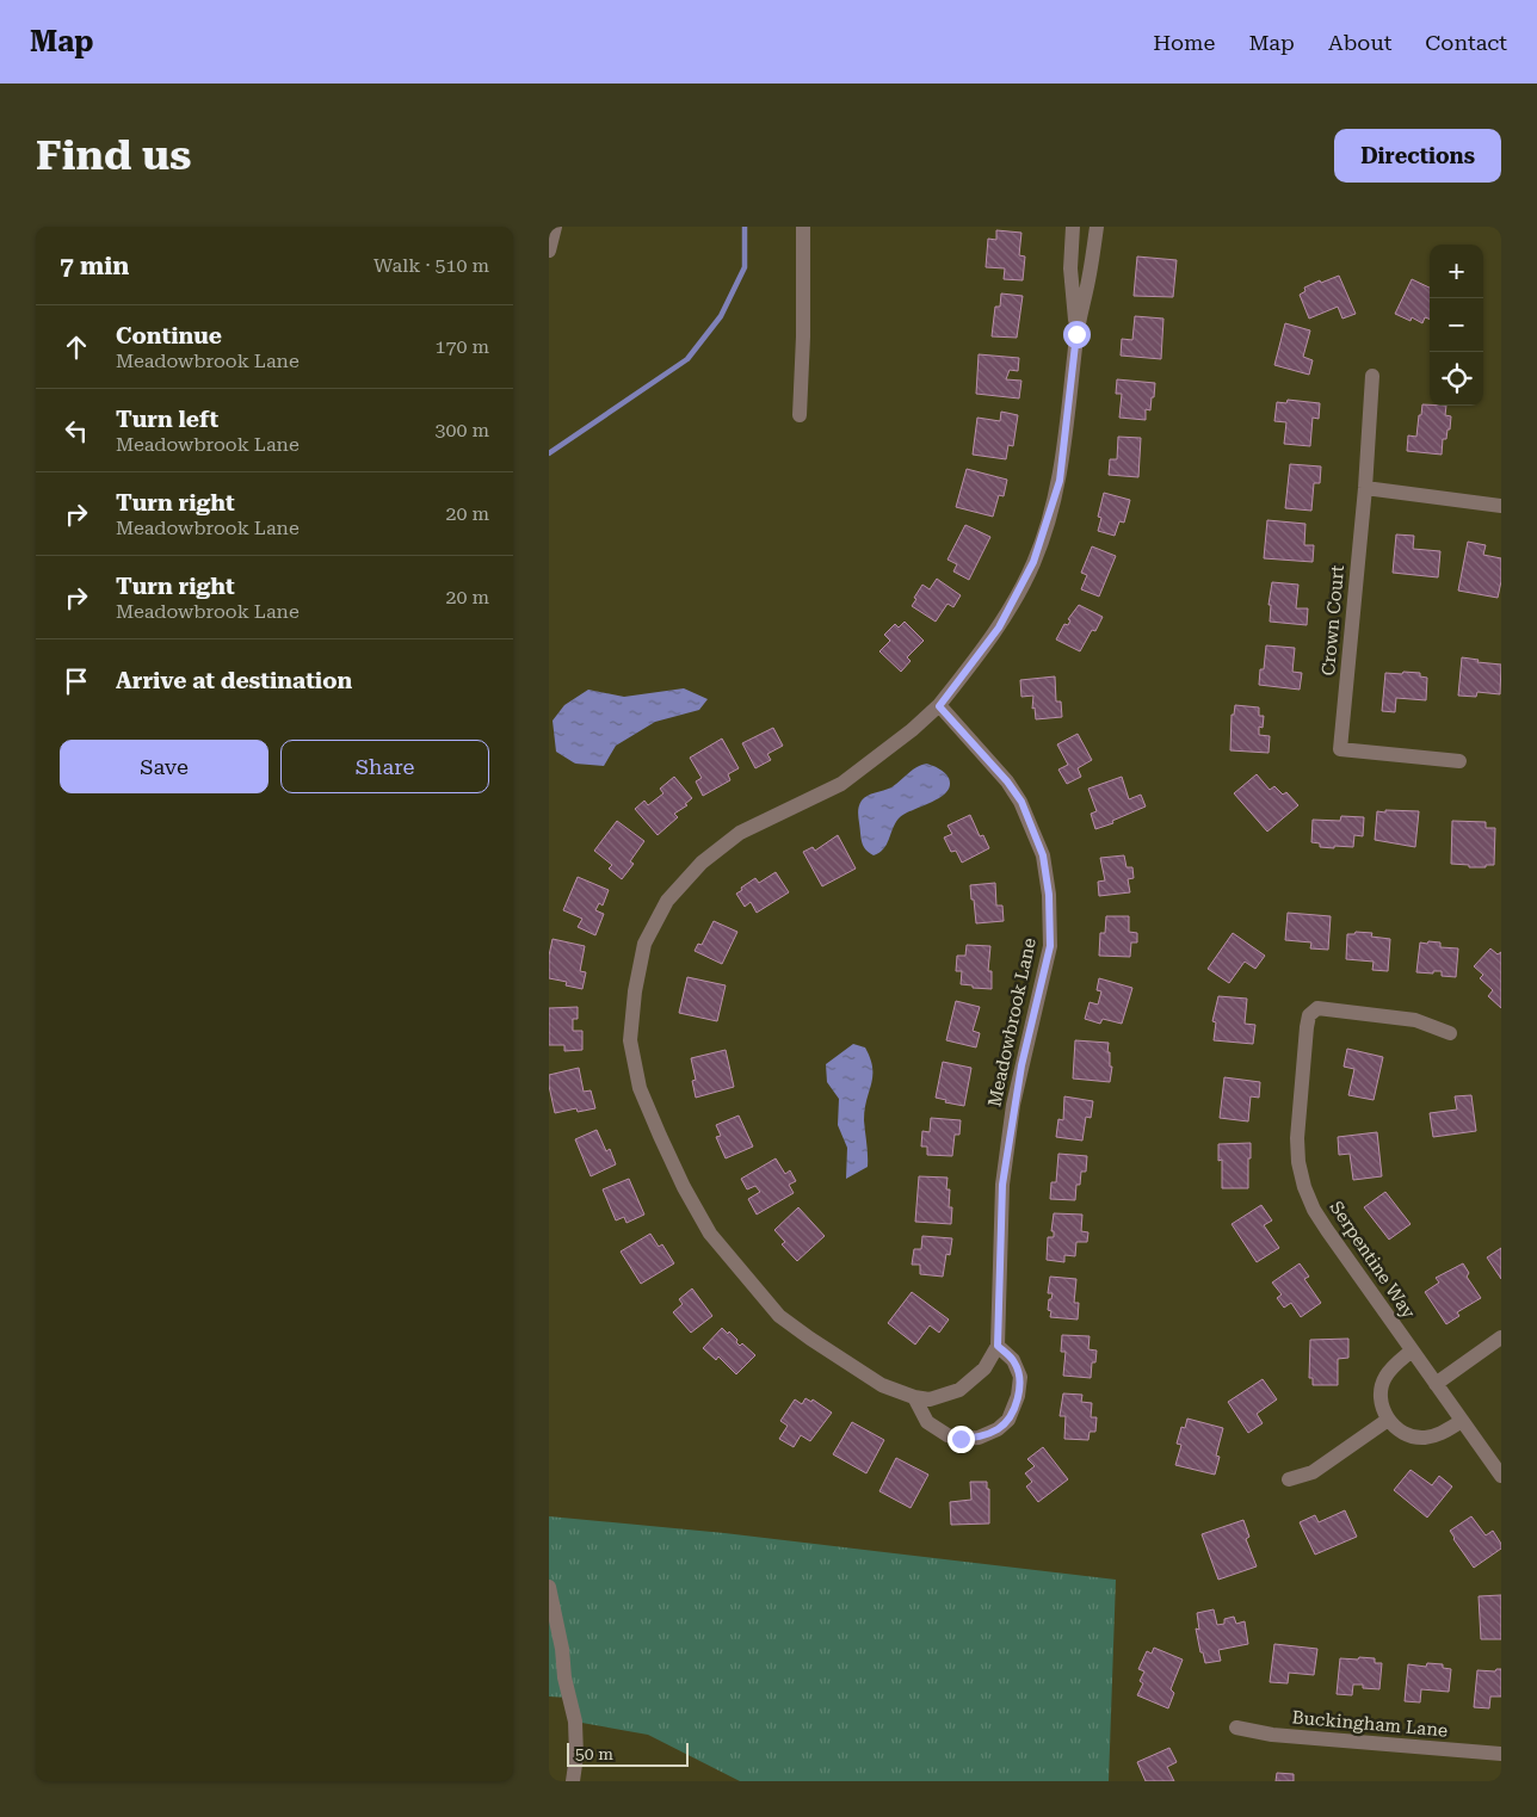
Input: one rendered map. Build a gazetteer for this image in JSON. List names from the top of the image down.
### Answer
{
  "streets": {
    "street": [
      "Crown Court",
      "Meadowbrook Lane",
      "Serpentine Way",
      "Buckingham Lane"
    ]
  },
  "scale_bar": "50 m",
  "page": {
    "header": "Map",
    "nav": [
      "Home",
      "Map",
      "About",
      "Contact"
    ],
    "buttons": [
      "Directions",
      ["Save", "Share"]
    ],
    "title": "Find us",
    "heading": ["7 min", "Walk · 510 m"],
    "map_buttons": ["+", "−"],
    "list": [
      ["Continue", "Meadowbrook Lane", "170 m"],
      ["Turn left", "Meadowbrook Lane", "300 m"],
      ["Turn right", "Meadowbrook Lane", "20 m"],
      ["Turn right", "Meadowbrook Lane", "20 m"],
      "Arrive at destination"
    ],
    "scale": "50 m"
  }
}
